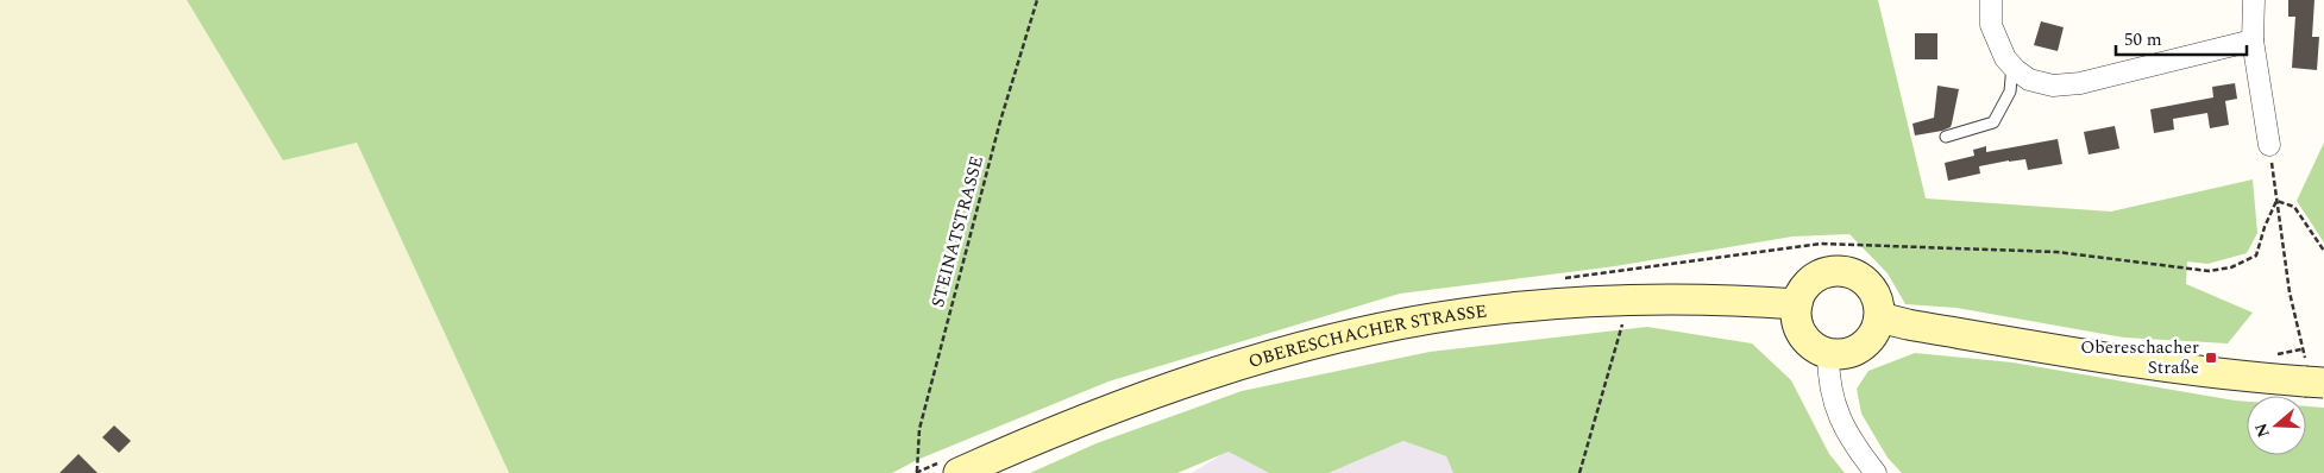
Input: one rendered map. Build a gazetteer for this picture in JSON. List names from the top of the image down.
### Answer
{
  "streets": {
    "main road": ["OBERESCHACHER STRASSE"],
    "path": ["STEINATSTRASSE"]
  },
  "places": {
    "transit": ["Obereschacher Straße"]
  },
  "scale_bar": "50 m",
  "north": "left"
}
